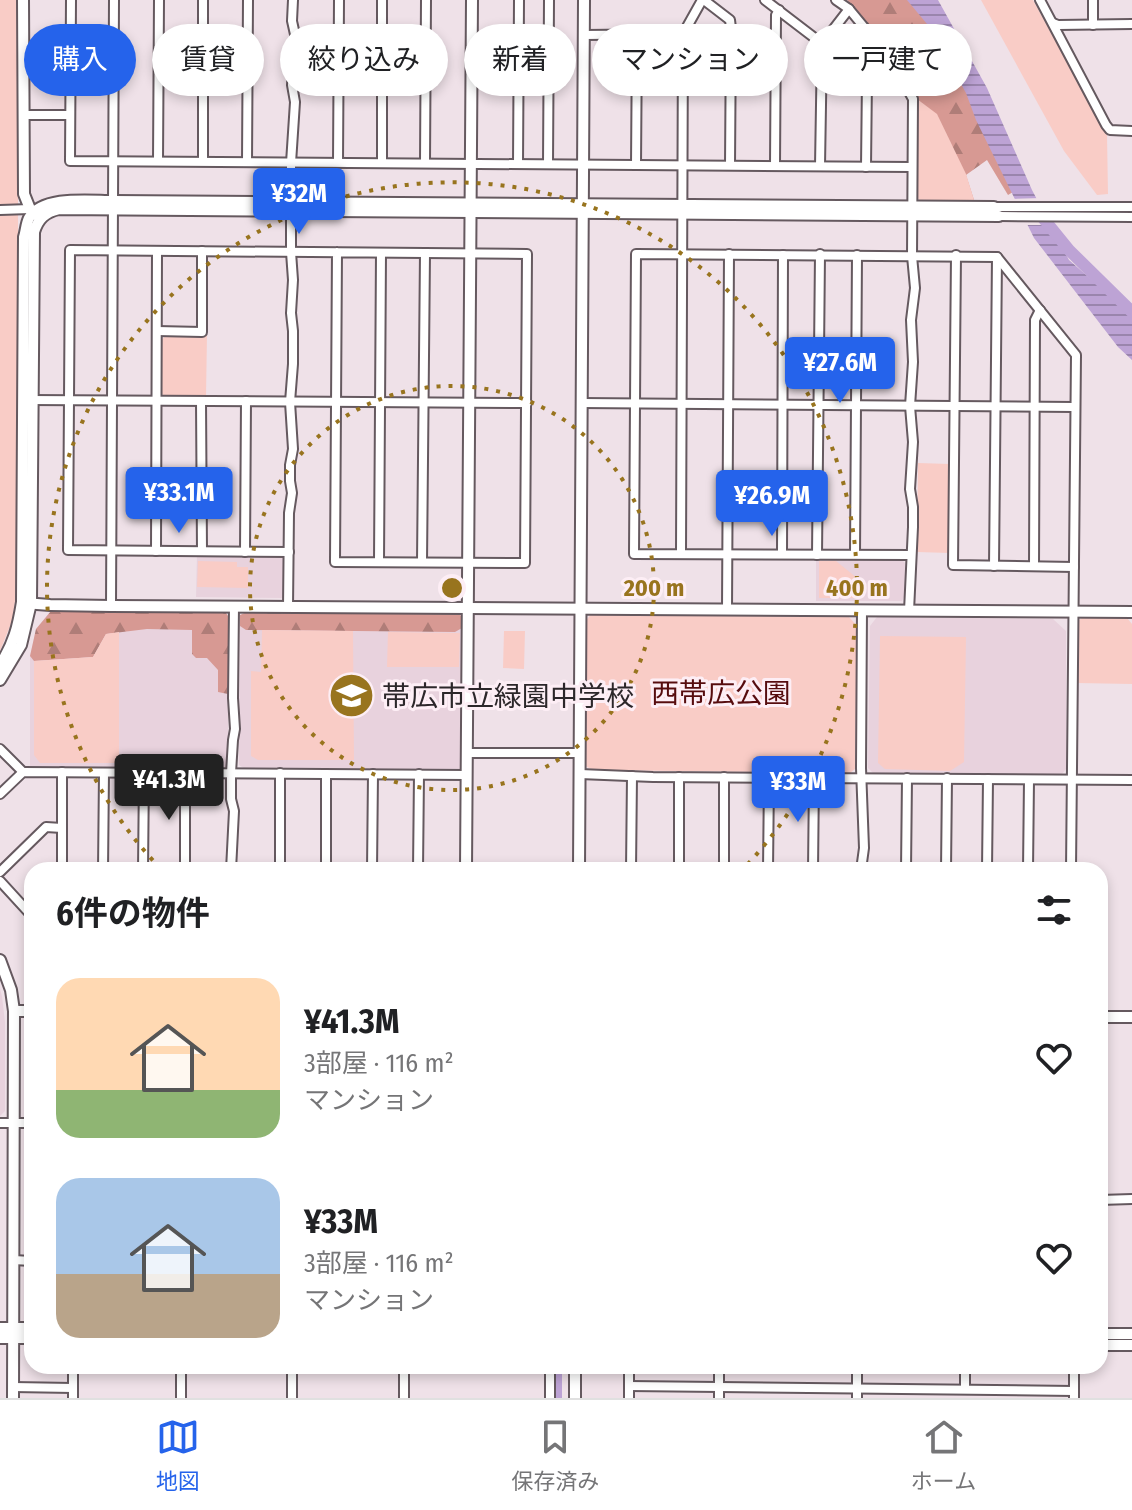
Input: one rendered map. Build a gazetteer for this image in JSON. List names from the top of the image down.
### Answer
{
  "parks": ["西帯広公園"],
  "places": {
    "school or university": ["帯広市立緑園中学校"]
  },
  "page": {
    "chip": [
      "購入",
      "賃貸",
      "絞り込み",
      "新着",
      "マンション",
      "一戸建て"
    ],
    "price": [
      "¥32M",
      "¥27.6M",
      "¥33.1M",
      "¥26.9M",
      "¥41.3M",
      "¥33M"
    ],
    "heading": "6件の物件",
    "list": [
      {
        "name": "¥41.3M",
        "note": "3部屋 · 116 m² · マンション"
      },
      {
        "name": "¥33M",
        "note": "3部屋 · 116 m² · マンション"
      }
    ],
    "tabs": ["地図", "保存済み", "ホーム"]
  },
  "rings": ["200 m", "400 m"]
}
